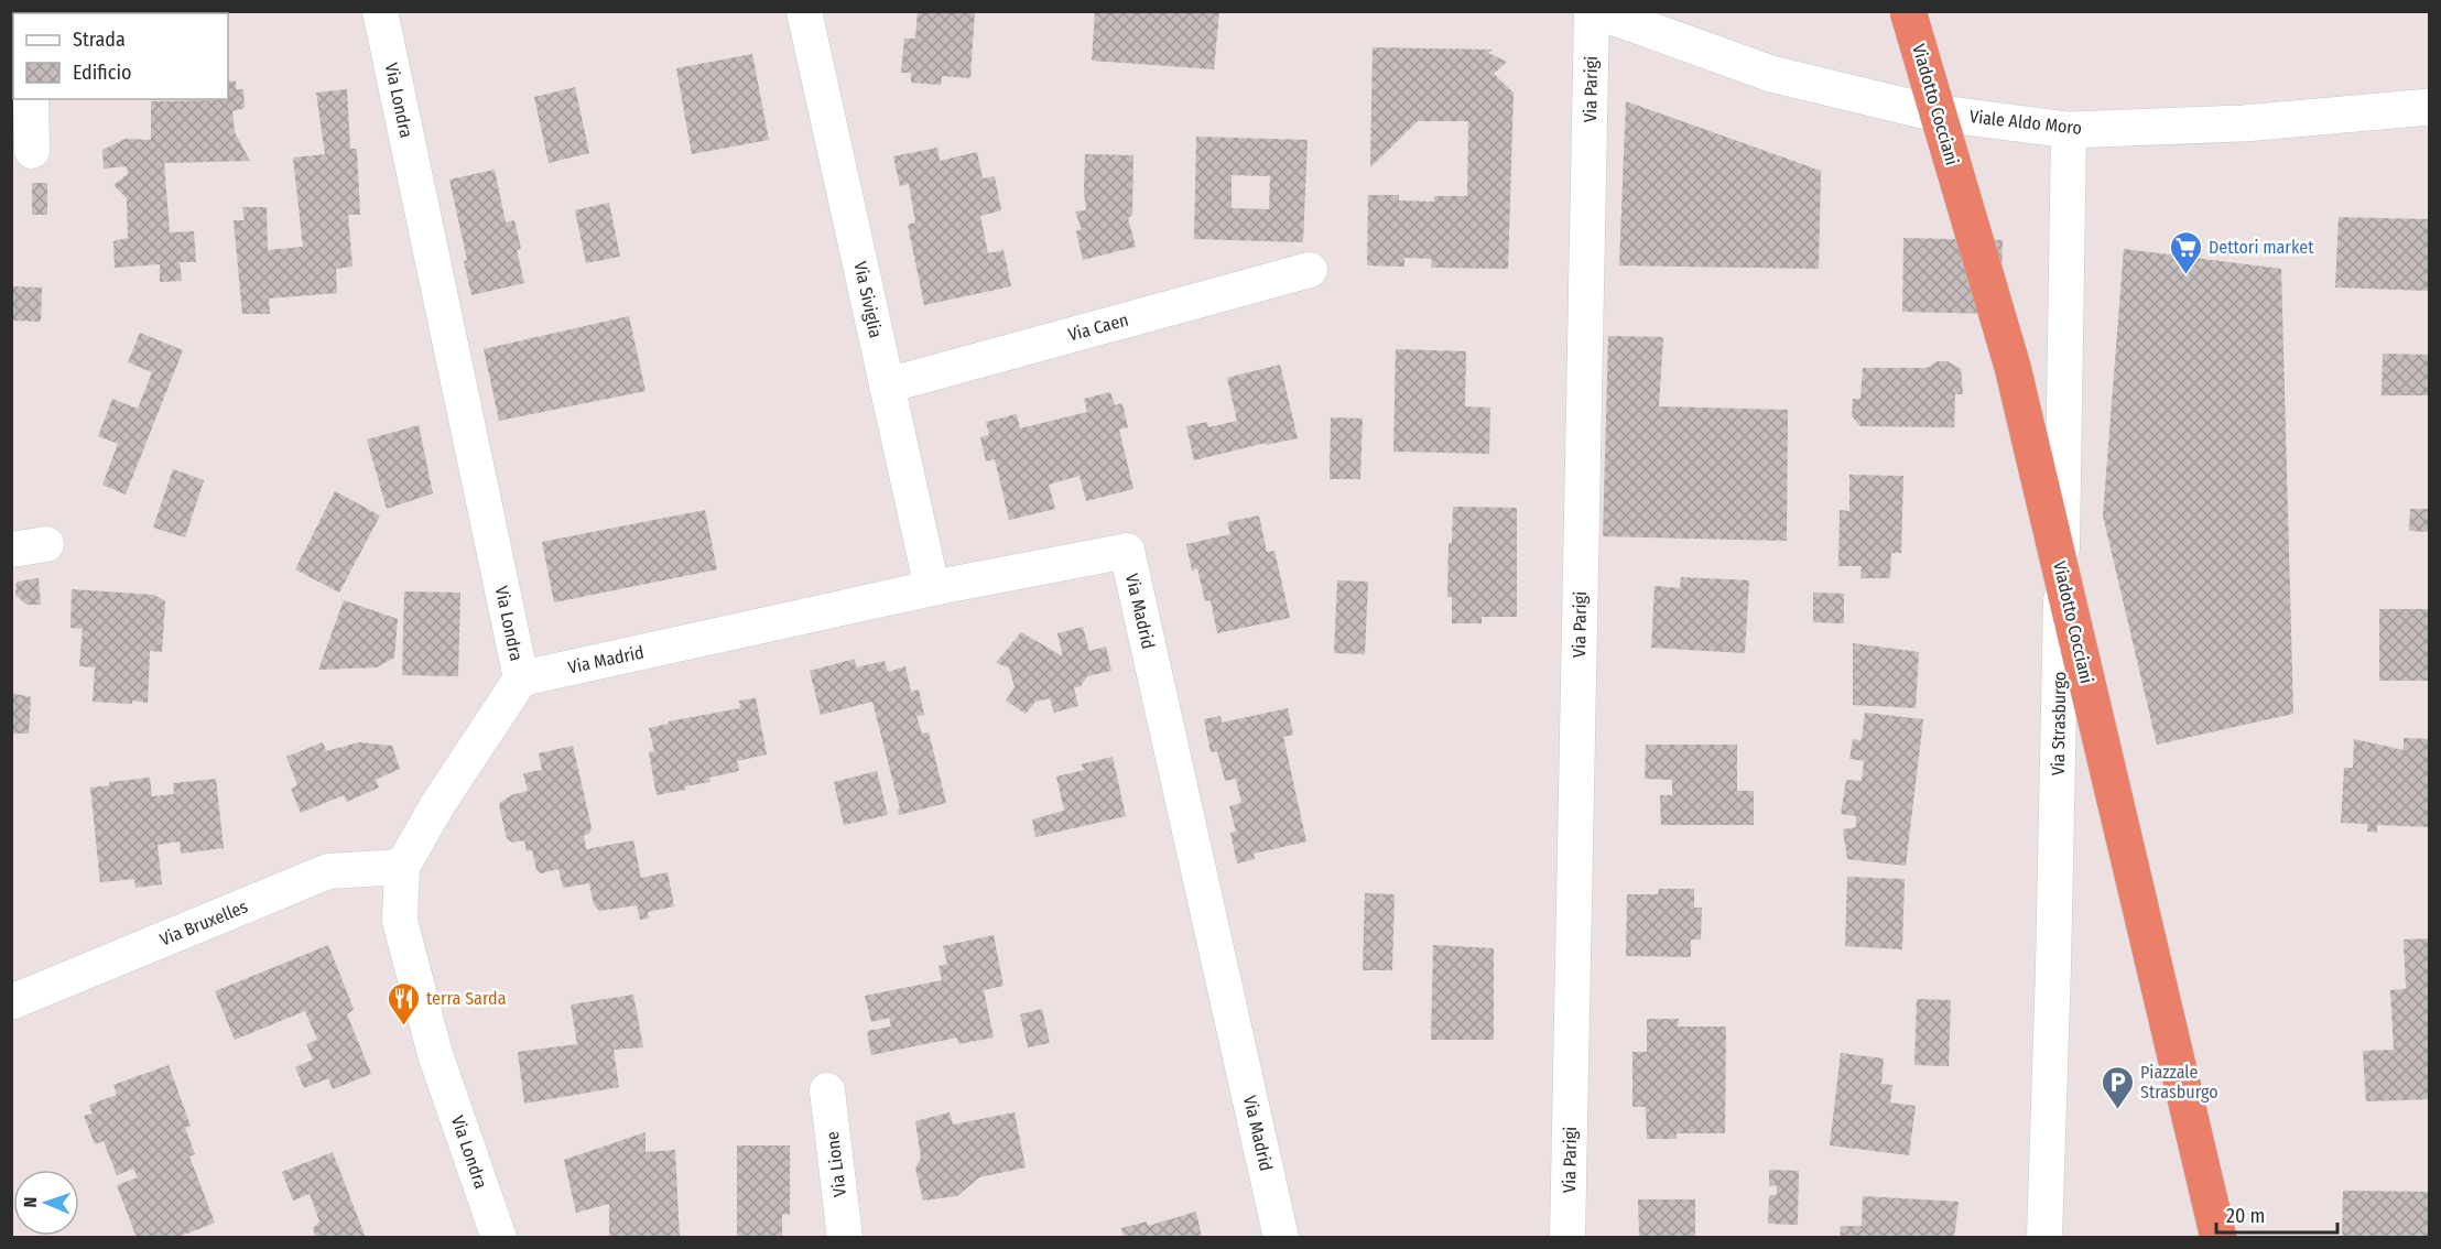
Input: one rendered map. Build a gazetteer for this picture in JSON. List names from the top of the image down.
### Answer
{
  "streets": {
    "highway": ["Viadotto Cocciani"],
    "main road": ["Viale Aldo Moro"],
    "street": [
      "Via Parigi",
      "Via Londra",
      "Via Siviglia",
      "Via Caen",
      "Via Madrid",
      "Via Strasburgo",
      "Via Bruxelles",
      "Via Lione"
    ]
  },
  "crossings": [
    ["Via Londra", "Via Madrid"],
    ["Via Londra", "Via Bruxelles"],
    ["Viale Aldo Moro", "Via Strasburgo"],
    ["Via Siviglia", "Via Caen"],
    ["Via Siviglia", "Via Madrid"]
  ],
  "places": {
    "supermarket": ["Dettori market"],
    "restaurant": ["terra Sarda"],
    "parking": ["Piazzale Strasburgo"]
  },
  "legend": ["Strada", "Edificio"],
  "scale_bar": "20 m",
  "north": "left"
}
